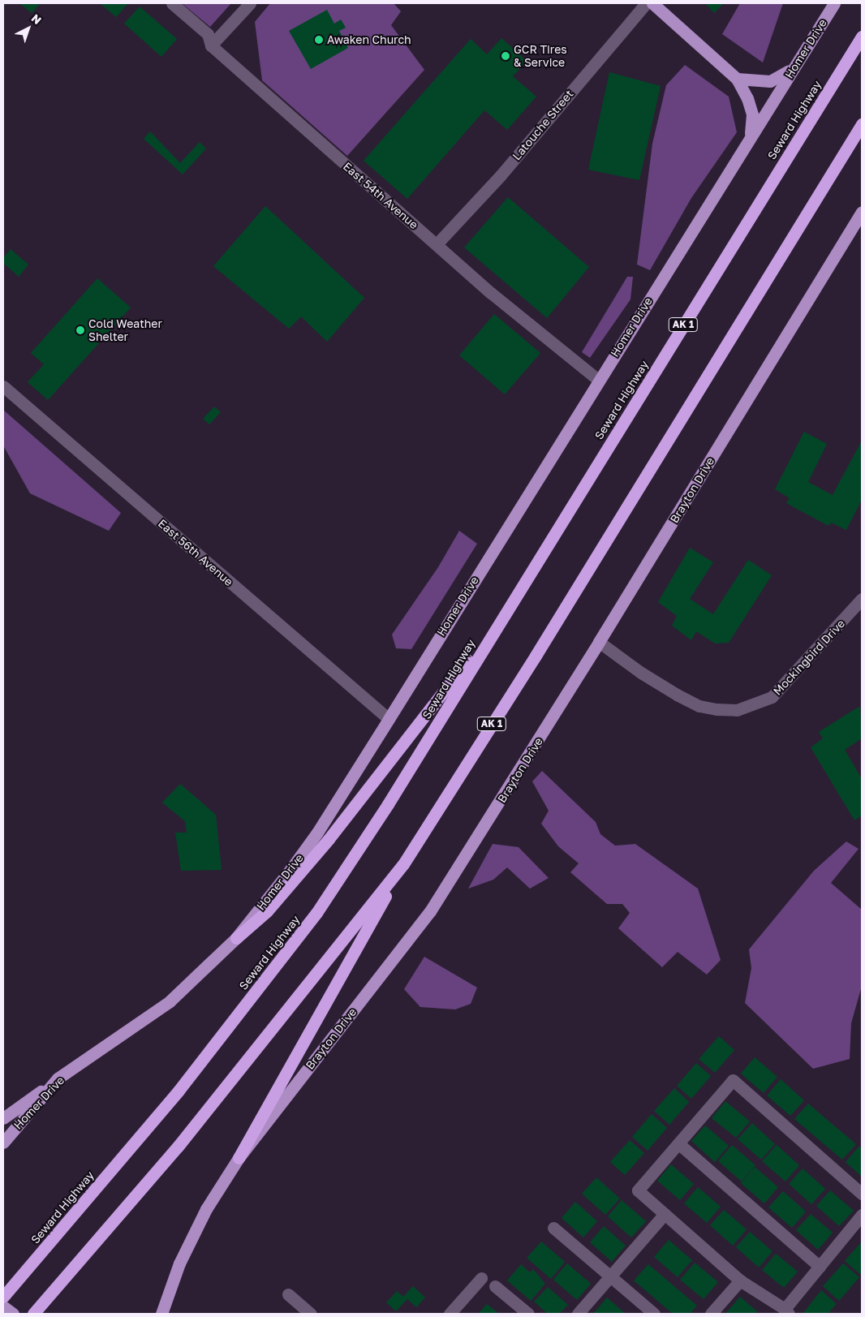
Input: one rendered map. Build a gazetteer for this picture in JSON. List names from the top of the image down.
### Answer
{
  "streets": {
    "highway": ["Seward Highway", "AK 1"],
    "main road": ["Homer Drive", "Brayton Drive"],
    "street": [
      "Latouche Street",
      "East 54th Avenue",
      "East 56th Avenue",
      "Mockingbird Drive"
    ]
  },
  "crossings": [
    ["Homer Drive", "East 54th Avenue"],
    ["Homer Drive", "East 56th Avenue"],
    ["Latouche Street", "East 54th Avenue"],
    ["Brayton Drive", "Mockingbird Drive"]
  ],
  "places": ["Awaken Church", "GCR Tires & Service", "Cold Weather Shelter"],
  "north": "top right"
}
